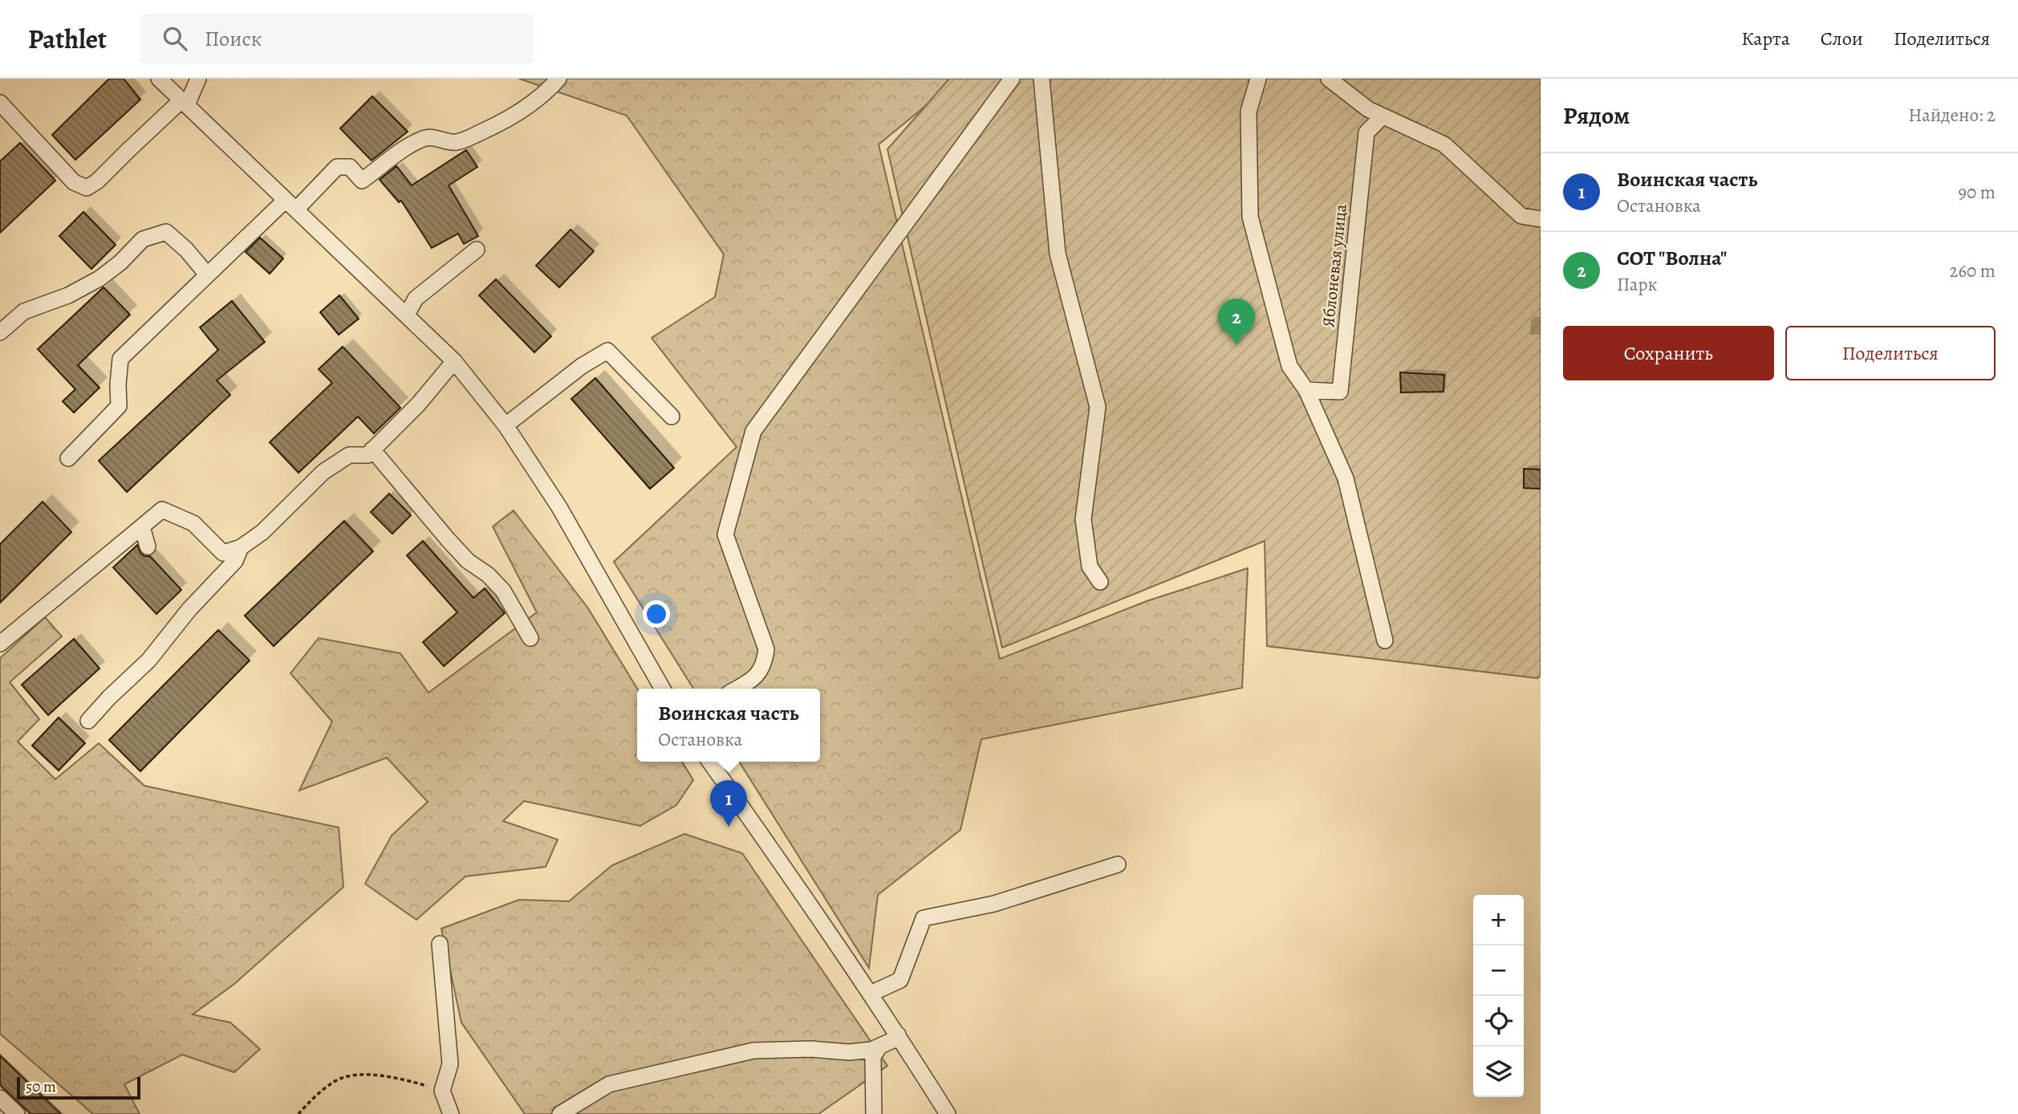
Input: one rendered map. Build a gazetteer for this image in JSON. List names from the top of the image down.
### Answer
{
  "streets": {
    "street": ["Яблоневая улица"]
  },
  "scale_bar": "50 m",
  "page": {
    "header": "Pathlet",
    "search": "Поиск",
    "nav": ["Карта", "Слои", "Поделиться"],
    "heading": ["Рядом", "Найдено: 2"],
    "list": [
      {
        "mark": "1",
        "name": "Воинская часть",
        "note": "Остановка",
        "value": "90 m"
      },
      {
        "mark": "2",
        "name": "СОТ \"Волна\"",
        "note": "Парк",
        "value": "260 m"
      }
    ],
    "pins": ["2", "1"],
    "buttons": ["Сохранить", "Поделиться"],
    "popup": ["Воинская часть", "Остановка"],
    "map_buttons": ["+", "−"],
    "scale": "50 m"
  }
}
